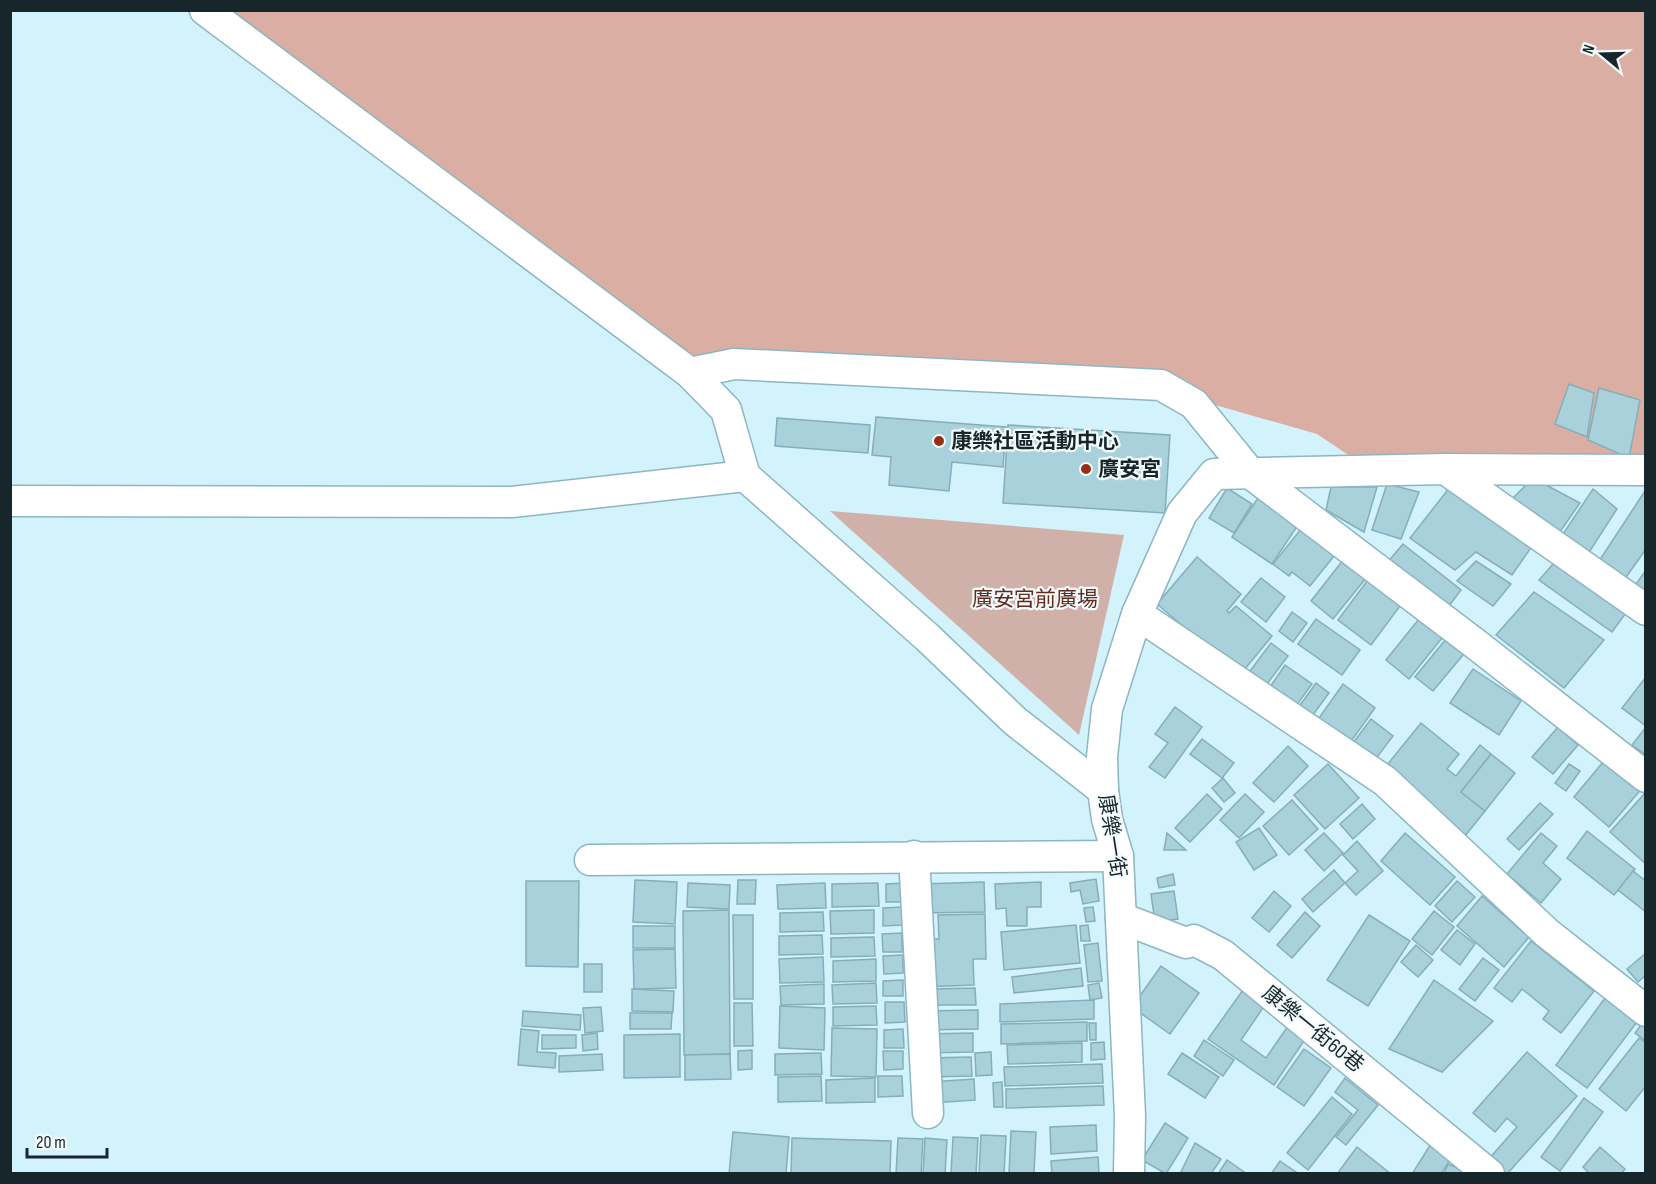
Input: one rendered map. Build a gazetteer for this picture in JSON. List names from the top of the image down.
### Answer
{
  "streets": {
    "street": ["康樂一街", "康樂一街60巷"]
  },
  "crossings": [
    ["康樂一街", "康樂一街60巷"]
  ],
  "parks": ["廣安宮前廣場"],
  "places": ["康樂社區活動中心", "廣安宮"],
  "scale_bar": "20 m",
  "north": "left"
}
